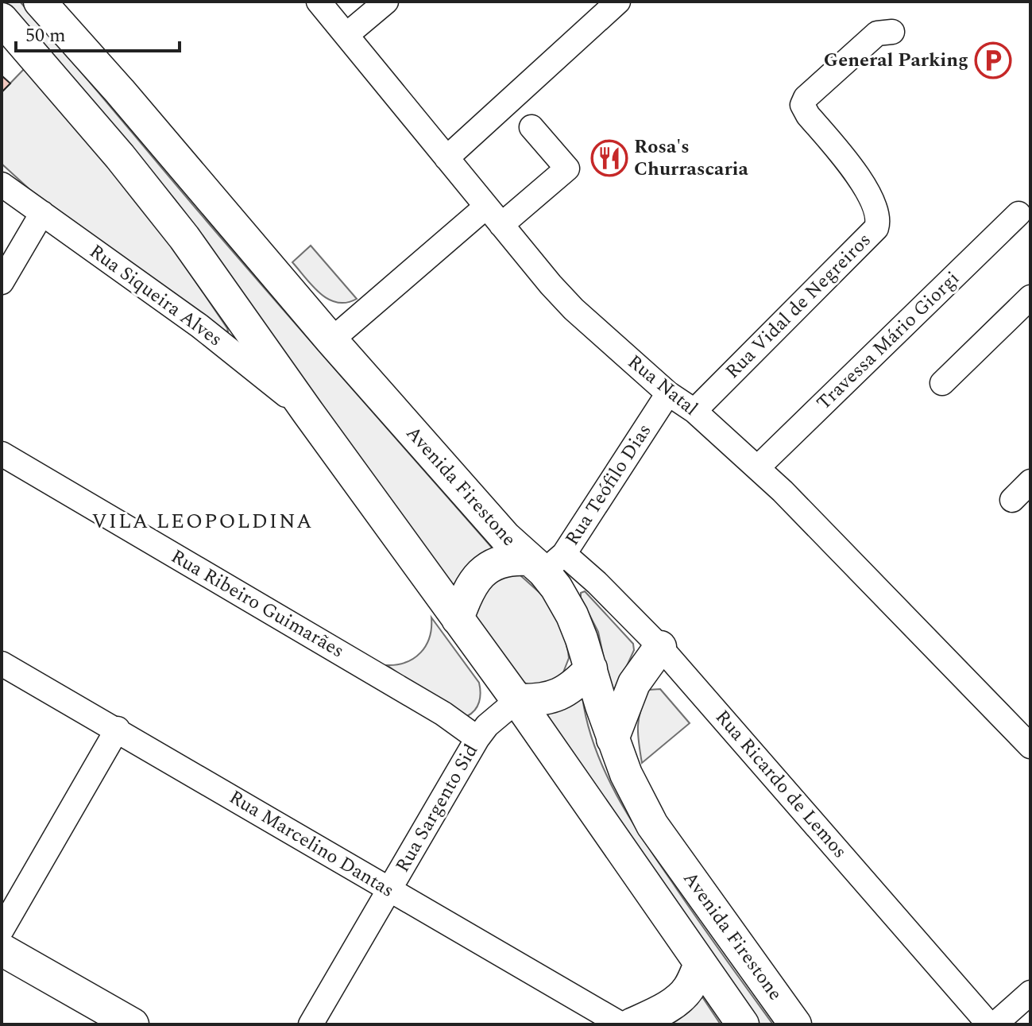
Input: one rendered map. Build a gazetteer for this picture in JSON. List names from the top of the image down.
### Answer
{
  "streets": {
    "main road": ["Avenida Firestone"],
    "street": [
      "Rua Siqueira Alves",
      "Rua Vidal de Negreiros",
      "Travessa Mário Giorgi",
      "Rua Natal",
      "Rua Teófilo Dias",
      "Rua Ribeiro Guimarães",
      "Rua Ricardo de Lemos",
      "Rua Sargento Sid",
      "Rua Marcelino Dantas"
    ]
  },
  "crossings": [
    ["Rua Vidal de Negreiros", "Rua Natal"],
    ["Travessa Mário Giorgi", "Rua Natal"],
    ["Rua Natal", "Rua Teófilo Dias"],
    ["Rua Teófilo Dias", "Avenida Firestone"],
    ["Rua Teófilo Dias", "Rua Ricardo de Lemos"],
    ["Rua Teófilo Dias", "Rua Sargento Sid"],
    ["Avenida Firestone", "Rua Ricardo de Lemos"],
    ["Avenida Firestone", "Rua Sargento Sid"],
    ["Rua Ribeiro Guimarães", "Rua Sargento Sid"],
    ["Rua Ricardo de Lemos", "Rua Sargento Sid"],
    ["Rua Sargento Sid", "Rua Marcelino Dantas"]
  ],
  "districts": ["VILA LEOPOLDINA"],
  "places": {
    "parking": ["General Parking"],
    "restaurant": ["Rosa's Churrascaria"]
  },
  "scale_bar": "50 m"
}
